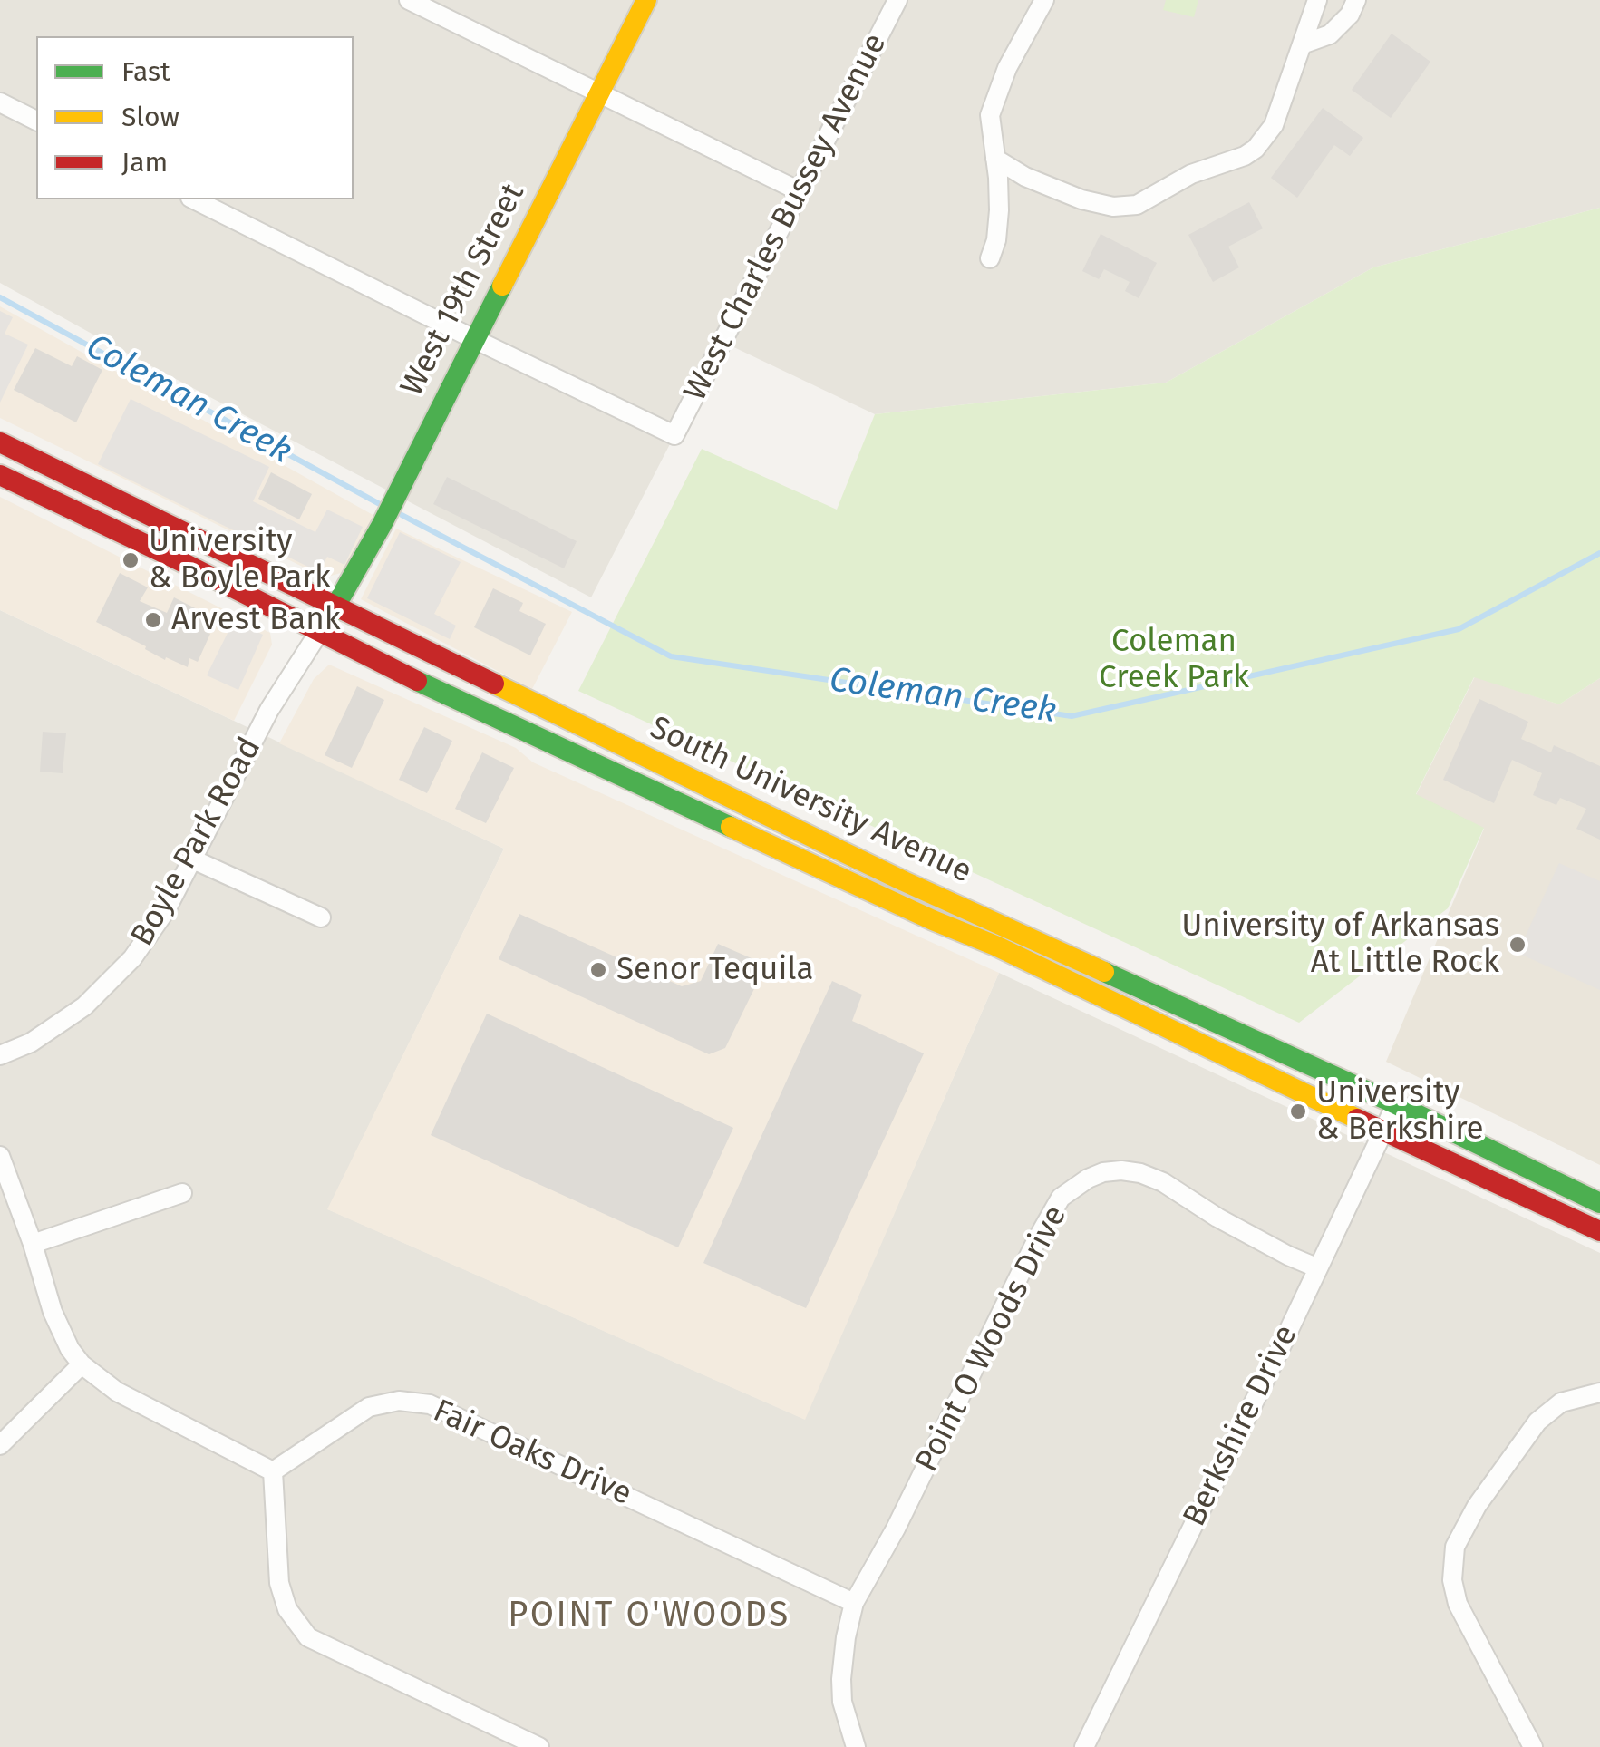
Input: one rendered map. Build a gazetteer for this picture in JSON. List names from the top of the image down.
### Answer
{
  "streets": {
    "main road": ["West 19th Street", "South University Avenue"],
    "street": [
      "West Charles Bussey Avenue",
      "Boyle Park Road",
      "Point O Woods Drive",
      "Berkshire Drive",
      "Fair Oaks Drive"
    ]
  },
  "crossings": [
    ["West Charles Bussey Avenue", "West 19th Street"],
    ["West 19th Street", "South University Avenue"],
    ["West 19th Street", "Boyle Park Road"],
    ["South University Avenue", "Boyle Park Road"],
    ["South University Avenue", "Berkshire Drive"],
    ["Point O Woods Drive", "Berkshire Drive"],
    ["Point O Woods Drive", "Fair Oaks Drive"]
  ],
  "districts": ["POINT O'WOODS"],
  "water": ["Coleman Creek"],
  "parks": ["Coleman Creek Park"],
  "places": [
    "University & Boyle Park",
    "Arvest Bank",
    "University of Arkansas At Little Rock",
    "Senor Tequila",
    "University & Berkshire"
  ],
  "legend": ["Fast", "Slow", "Jam"]
}
